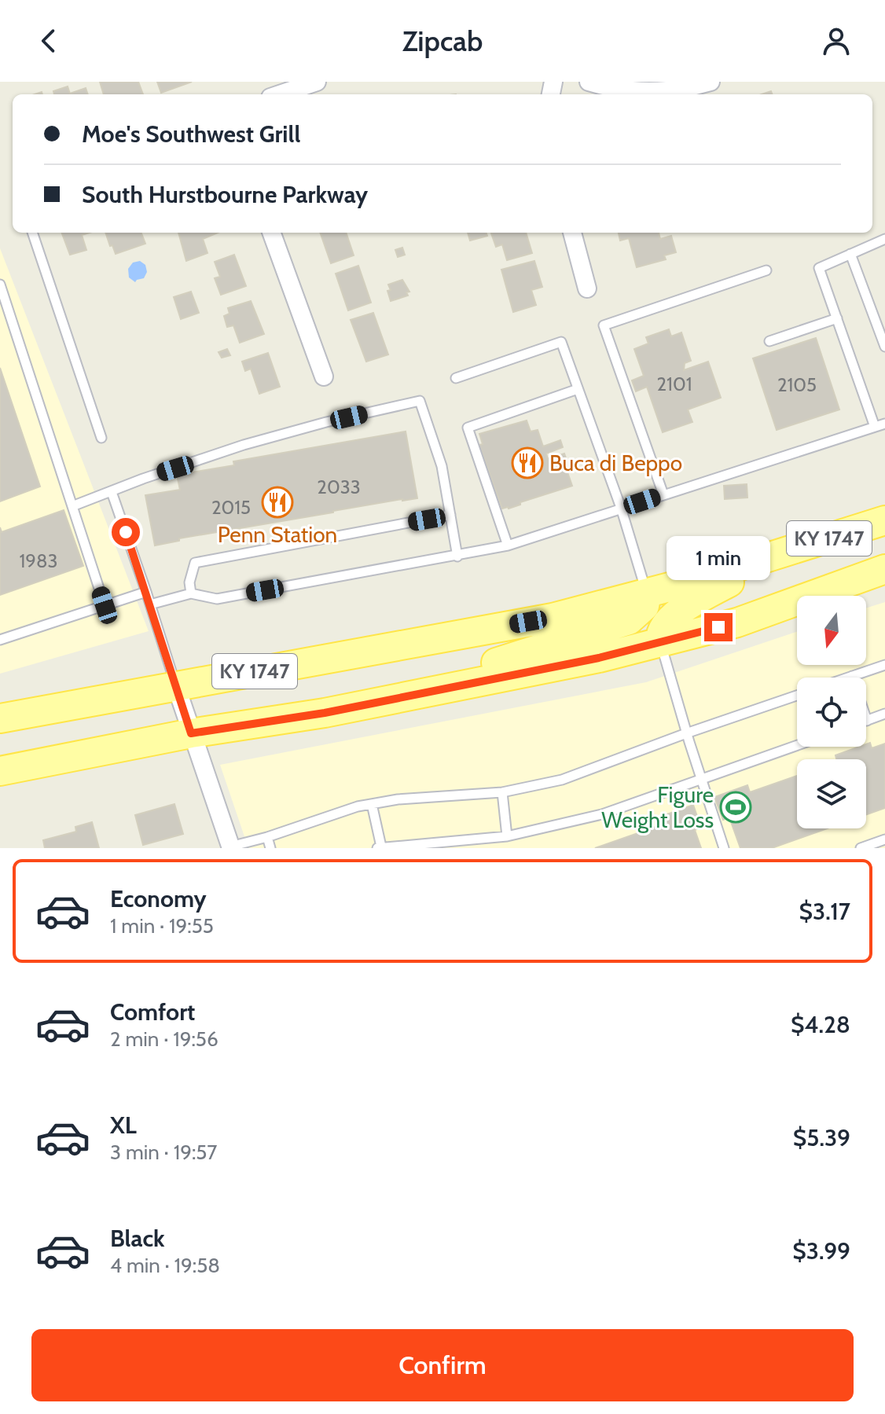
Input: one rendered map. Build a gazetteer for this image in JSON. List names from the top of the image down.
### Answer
{
  "streets": {
    "main road": ["KY 1747"]
  },
  "places": {
    "restaurant": ["Buca di Beppo", "Penn Station"],
    "sports": ["Figure Weight Loss"]
  },
  "house_numbers": [
    "2101",
    "2105",
    "2033",
    "2015",
    "1983"
  ],
  "north": "bottom",
  "page": {
    "header": "Zipcab",
    "banner": ["Moe's Southwest Grill", "South Hurstbourne Parkway"],
    "bubble": "1 min",
    "list": [
      {
        "name": "Economy",
        "note": "1 min · 19:55",
        "value": "$3.17"
      },
      {
        "name": "Comfort",
        "note": "2 min · 19:56",
        "value": "$4.28"
      },
      {
        "name": "XL",
        "note": "3 min · 19:57",
        "value": "$5.39"
      },
      {
        "name": "Black",
        "note": "4 min · 19:58",
        "value": "$3.99"
      }
    ],
    "buttons": "Confirm"
  }
}
